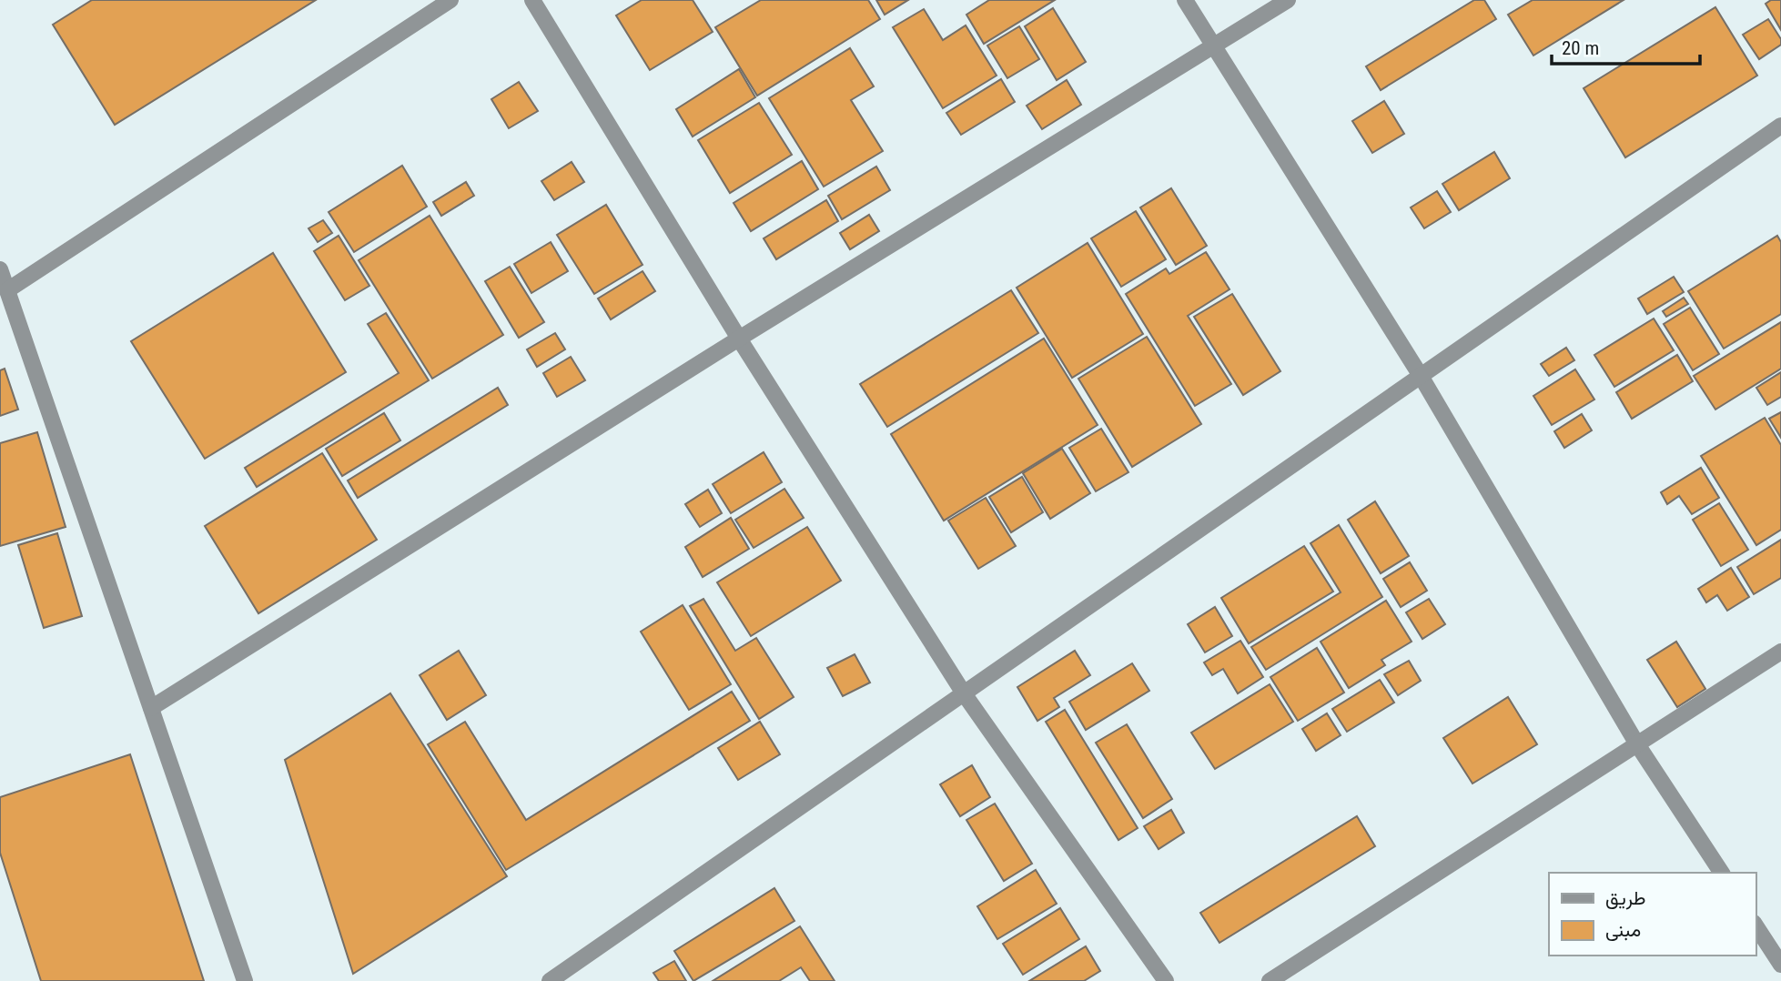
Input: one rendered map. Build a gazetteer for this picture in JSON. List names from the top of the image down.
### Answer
{
  "legend": ["طريق", "مبنى"],
  "scale_bar": "20 m"
}
